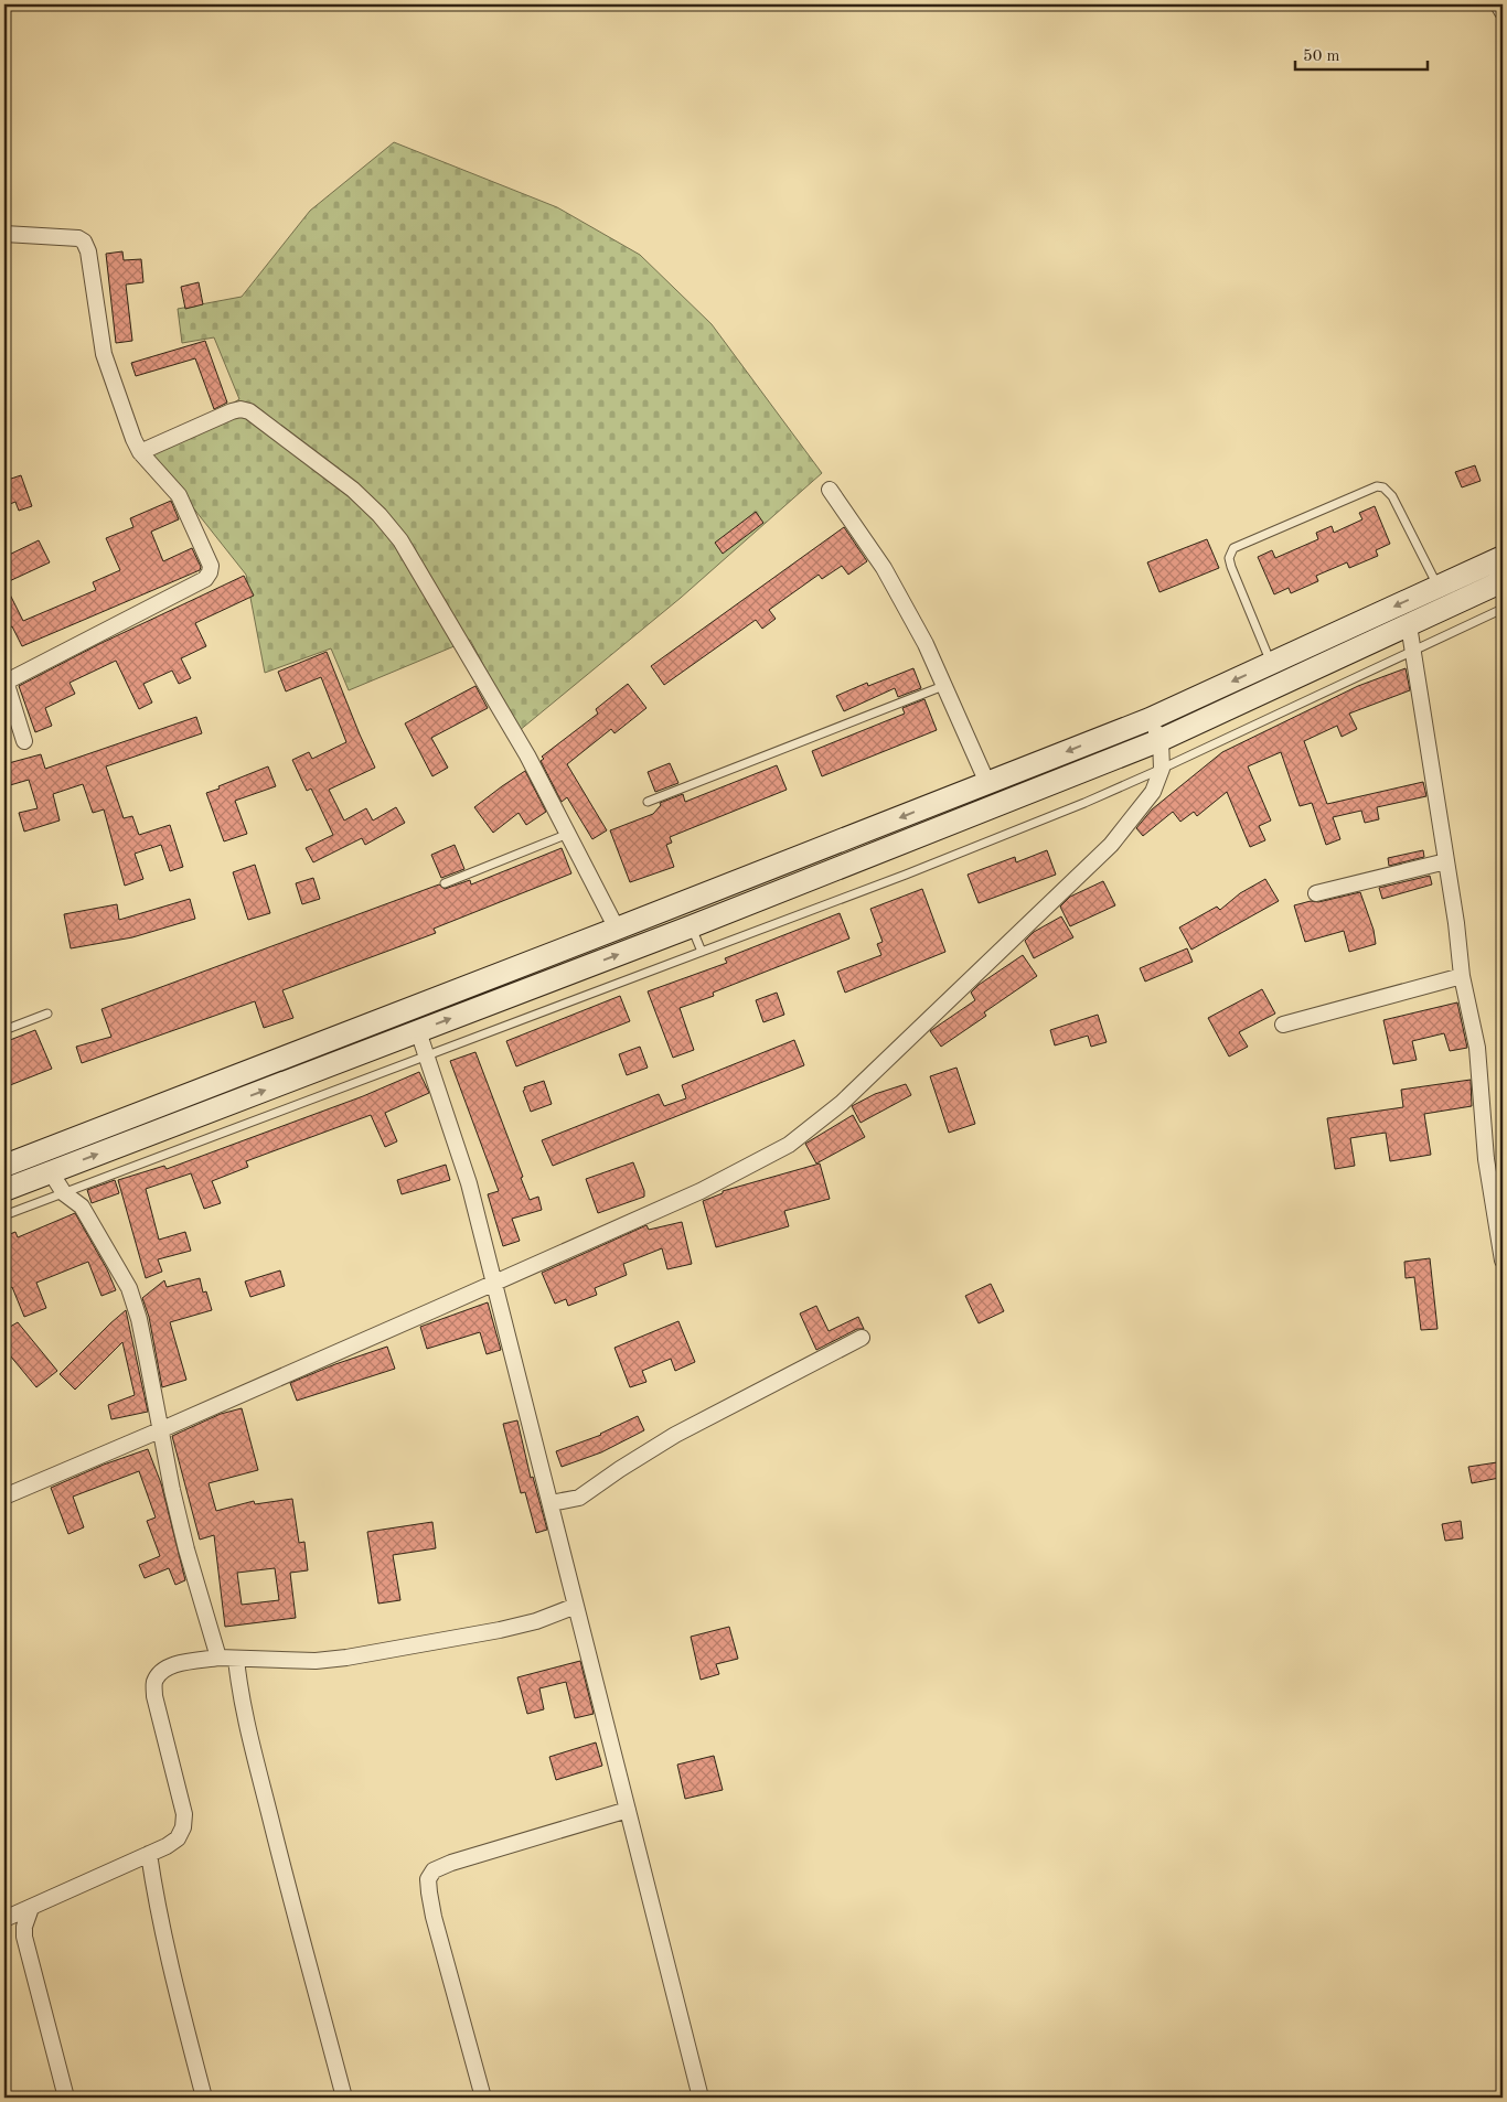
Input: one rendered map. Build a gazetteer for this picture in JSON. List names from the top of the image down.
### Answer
{
  "scale_bar": "50 m"
}
